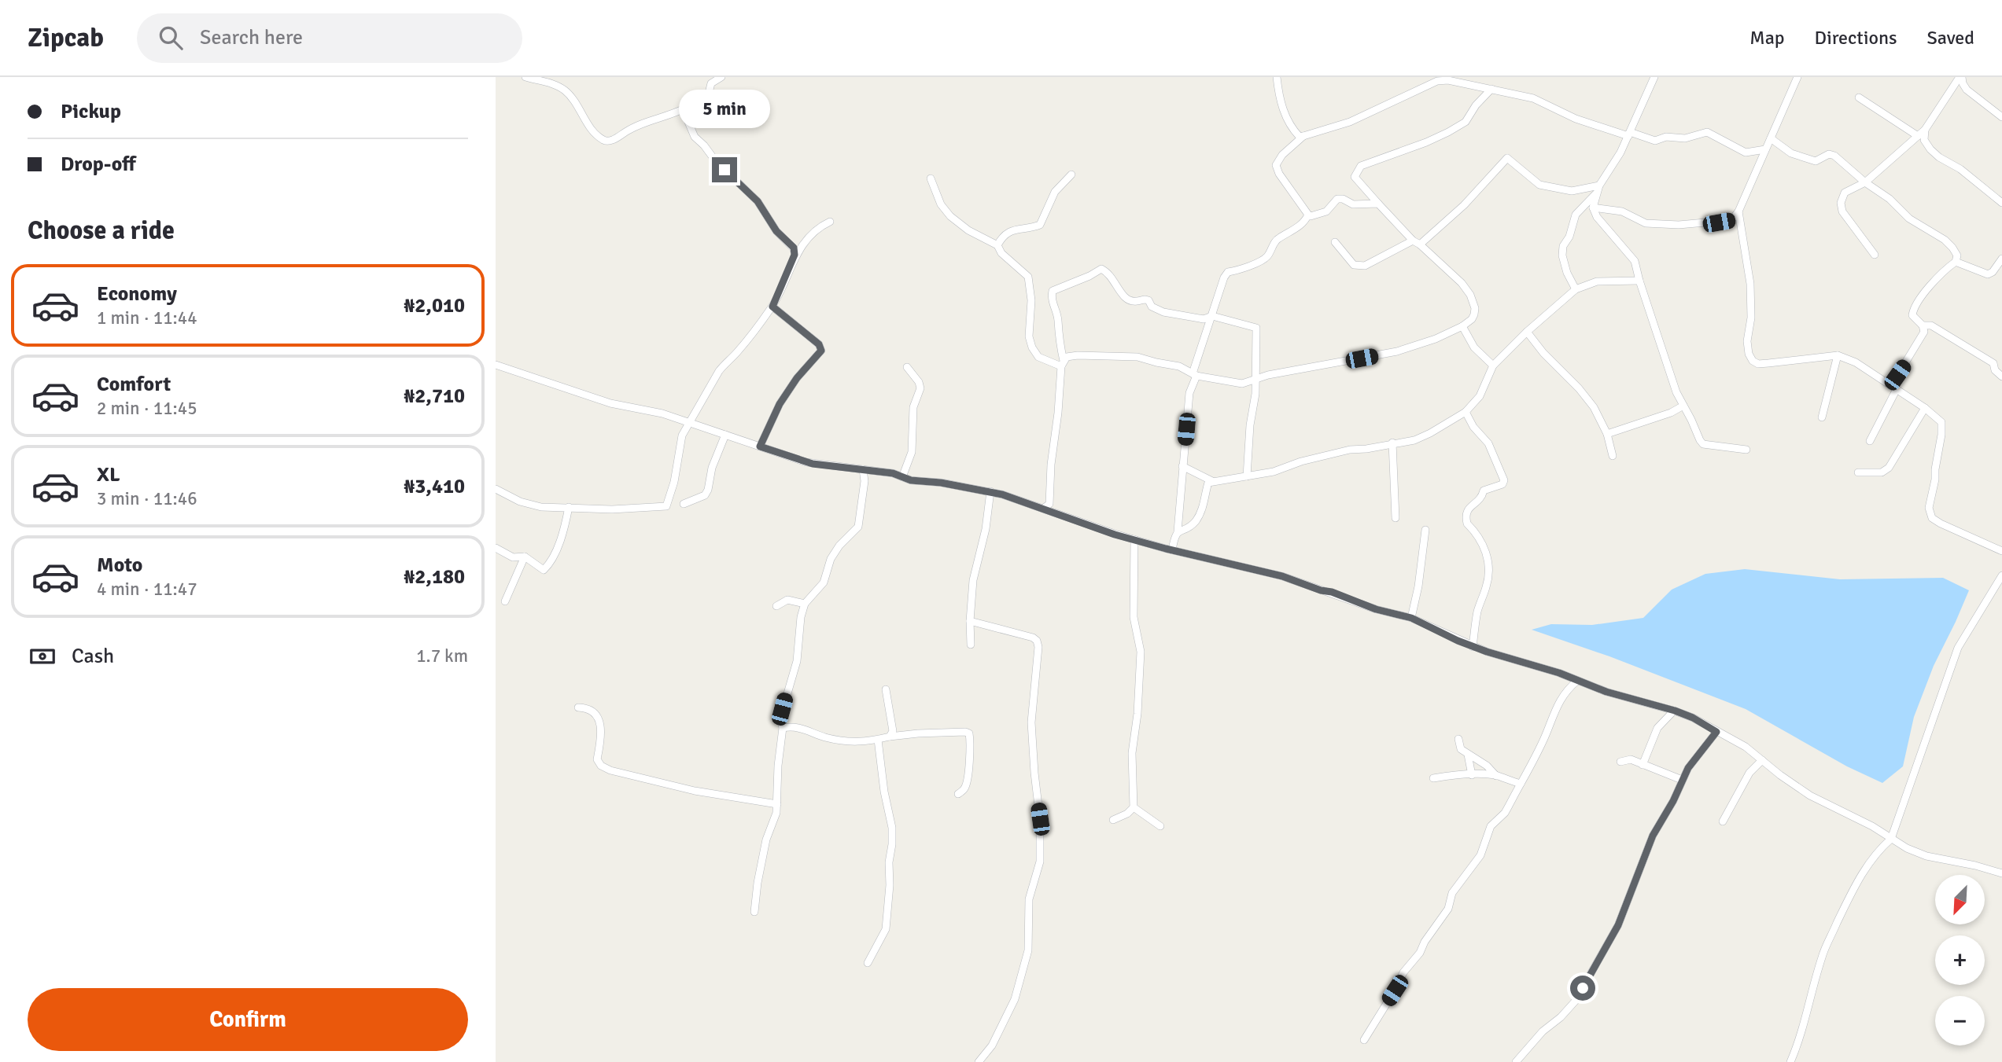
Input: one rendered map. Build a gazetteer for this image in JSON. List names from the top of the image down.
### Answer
{
  "north": "bottom left",
  "page": {
    "header": "Zipcab",
    "search": "Search here",
    "nav": ["Map", "Directions", "Saved"],
    "banner": ["Pickup", "Drop-off"],
    "bubble": "5 min",
    "heading": "Choose a ride",
    "list": [
      {
        "name": "Economy",
        "note": "1 min · 11:44",
        "value": "₦2,010"
      },
      {
        "name": "Comfort",
        "note": "2 min · 11:45",
        "value": "₦2,710"
      },
      {
        "name": "XL",
        "note": "3 min · 11:46",
        "value": "₦3,410"
      },
      {
        "name": "Moto",
        "note": "4 min · 11:47",
        "value": "₦2,180"
      }
    ],
    "pay": ["Cash", "1.7 km"],
    "map_buttons": ["+", "−"],
    "buttons": "Confirm"
  }
}
